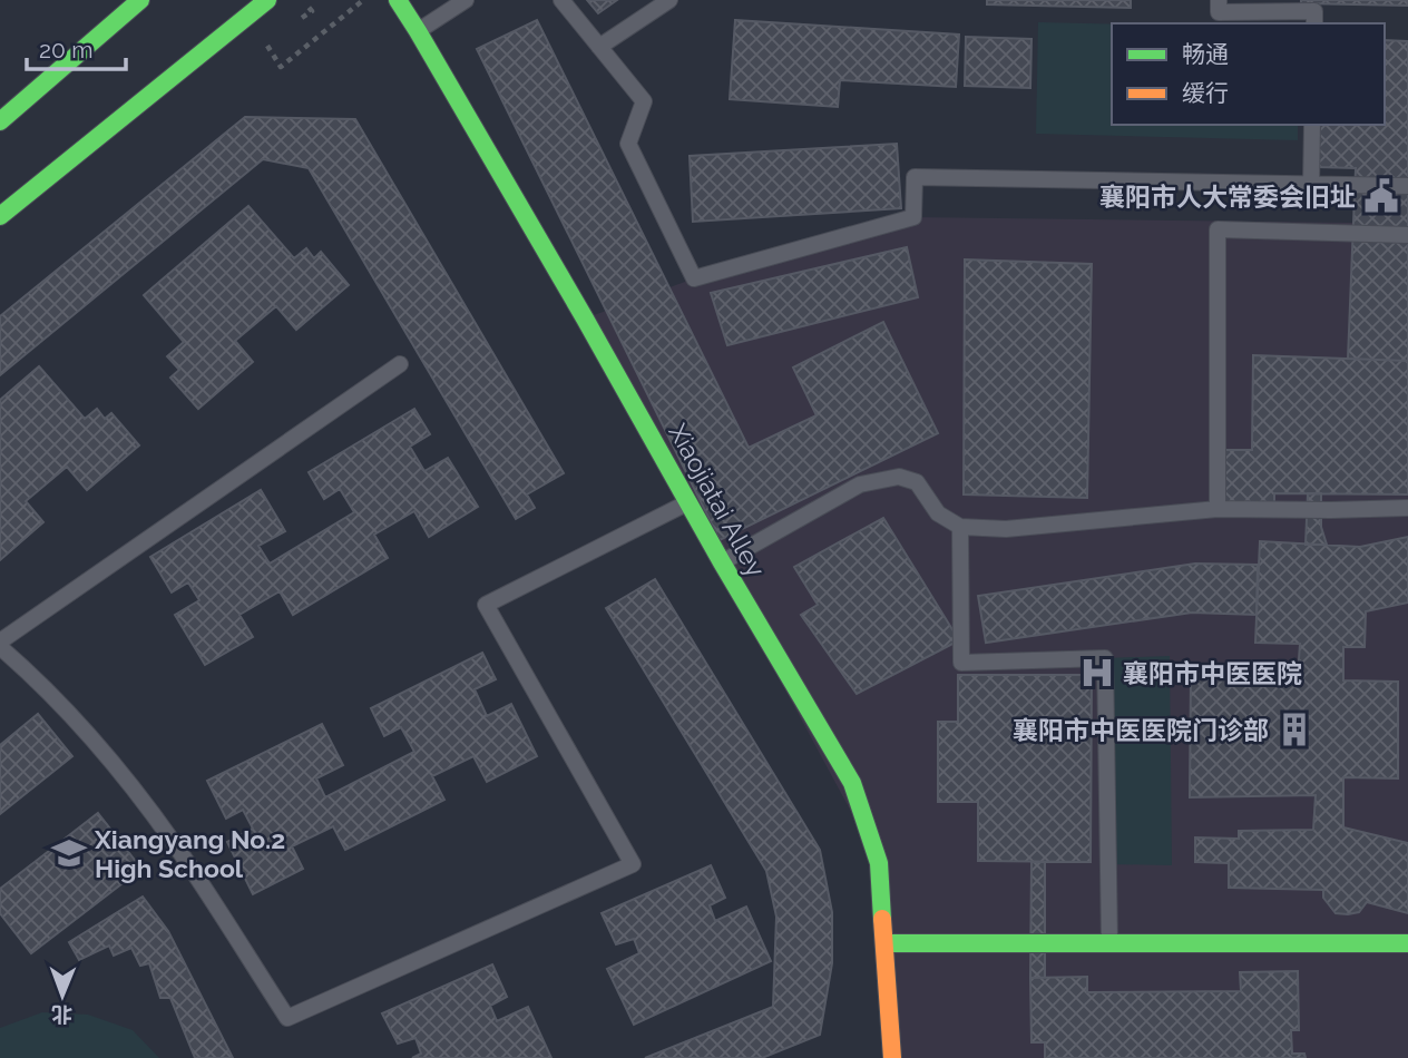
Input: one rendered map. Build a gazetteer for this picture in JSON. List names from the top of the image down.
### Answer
{
  "streets": {
    "street": ["Xiaojiatai Alley"]
  },
  "places": {
    "public building": ["襄阳市人大常委会旧址"],
    "hospital": ["襄阳市中医医院"],
    "building": ["襄阳市中医医院门诊部"],
    "school or university": ["Xiangyang No.2 High School"]
  },
  "legend": ["畅通", "缓行"],
  "scale_bar": "20 m",
  "north": "bottom"
}
